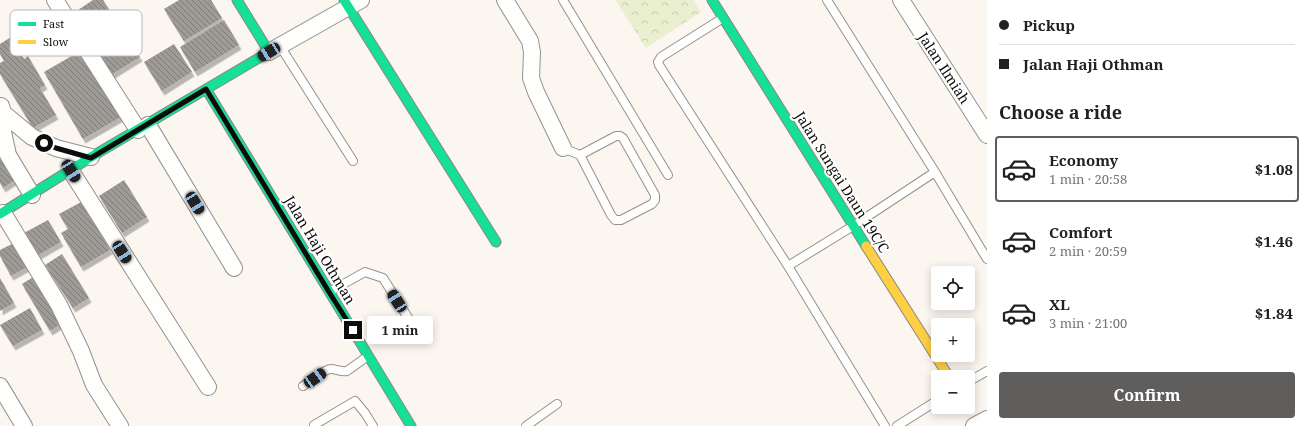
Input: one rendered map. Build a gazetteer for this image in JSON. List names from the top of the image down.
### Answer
{
  "streets": {
    "street": ["Jalan Ilmiah", "Jalan Sungai Daun 19C/C", "Jalan Haji Othman"]
  },
  "legend": ["Fast", "Slow"],
  "page": {
    "banner": ["Pickup", "Jalan Haji Othman"],
    "heading": "Choose a ride",
    "list": [
      {
        "name": "Economy",
        "note": "1 min · 20:58",
        "value": "$1.08"
      },
      {
        "name": "Comfort",
        "note": "2 min · 20:59",
        "value": "$1.46"
      },
      {
        "name": "XL",
        "note": "3 min · 21:00",
        "value": "$1.84"
      }
    ],
    "map_buttons": ["+", "−"],
    "bubble": "1 min",
    "buttons": "Confirm"
  }
}
